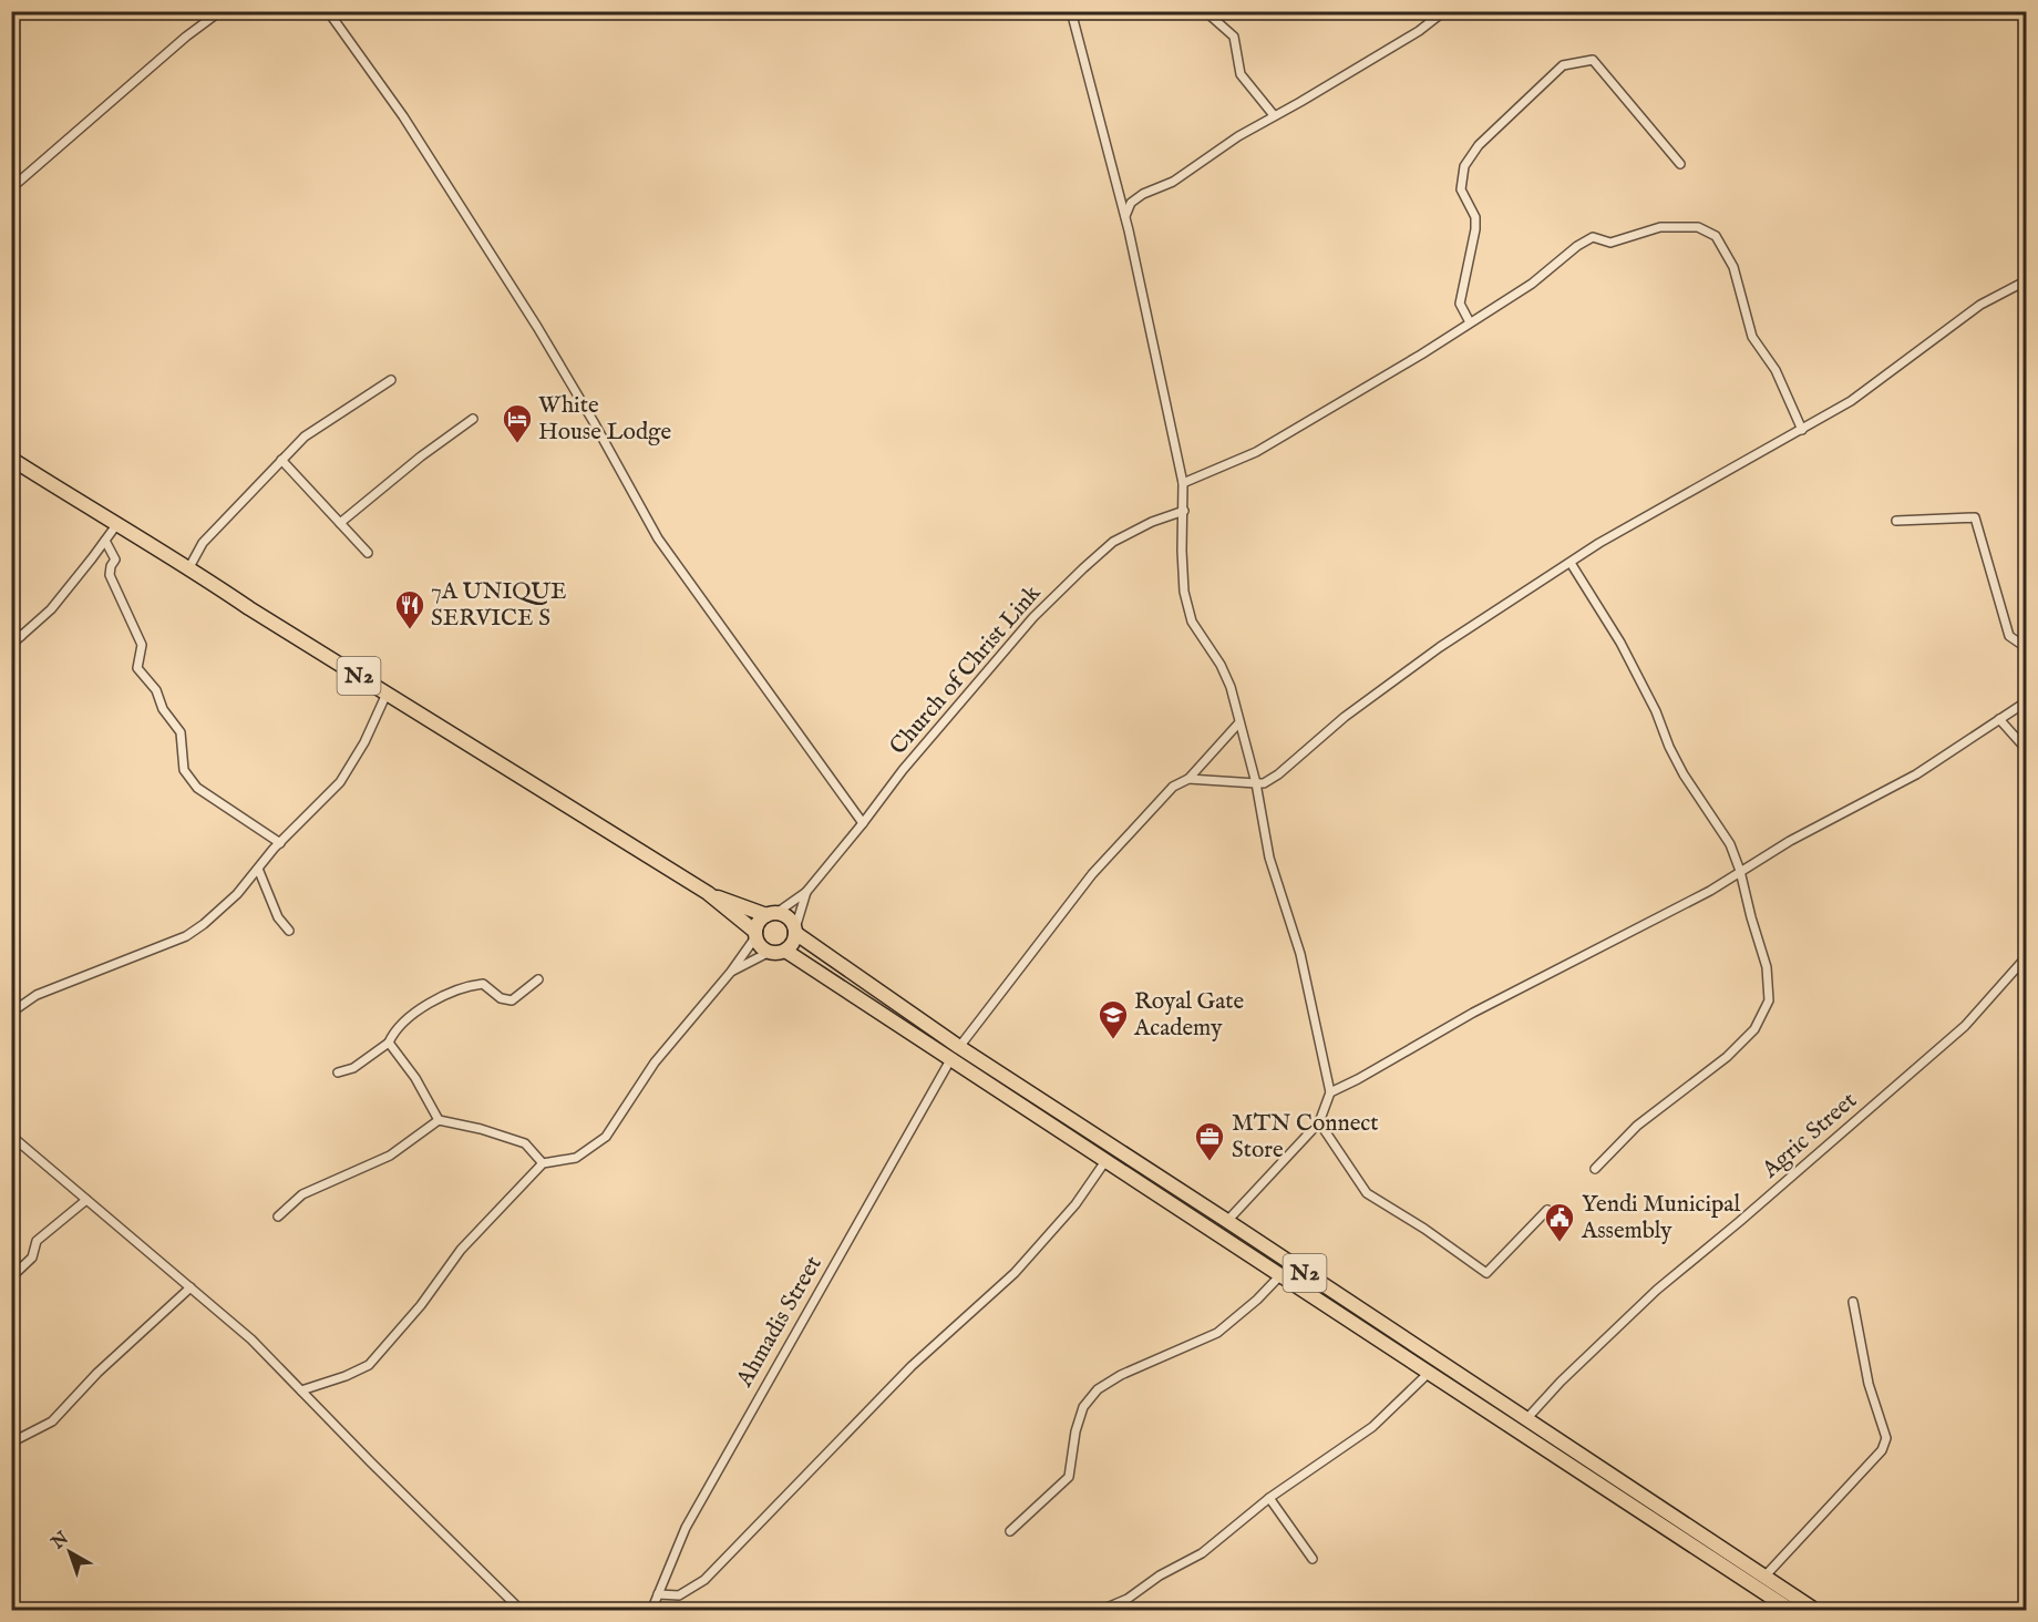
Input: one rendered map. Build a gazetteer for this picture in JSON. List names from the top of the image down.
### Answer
{
  "streets": {
    "highway": ["N2"],
    "street": ["Church of Christ Link", "Agric Street", "Ahmadis Street"]
  },
  "crossings": [
    ["Church of Christ Link", "N2"],
    ["N2", "Agric Street"],
    ["N2", "Ahmadis Street"]
  ],
  "places": {
    "hotel": ["White House Lodge"],
    "restaurant": ["7A UNIQUE SERVICE S"],
    "school or university": ["Royal Gate Academy"],
    "office": ["MTN Connect Store"],
    "public building": ["Yendi Municipal Assembly"]
  },
  "north": "top left"
}
